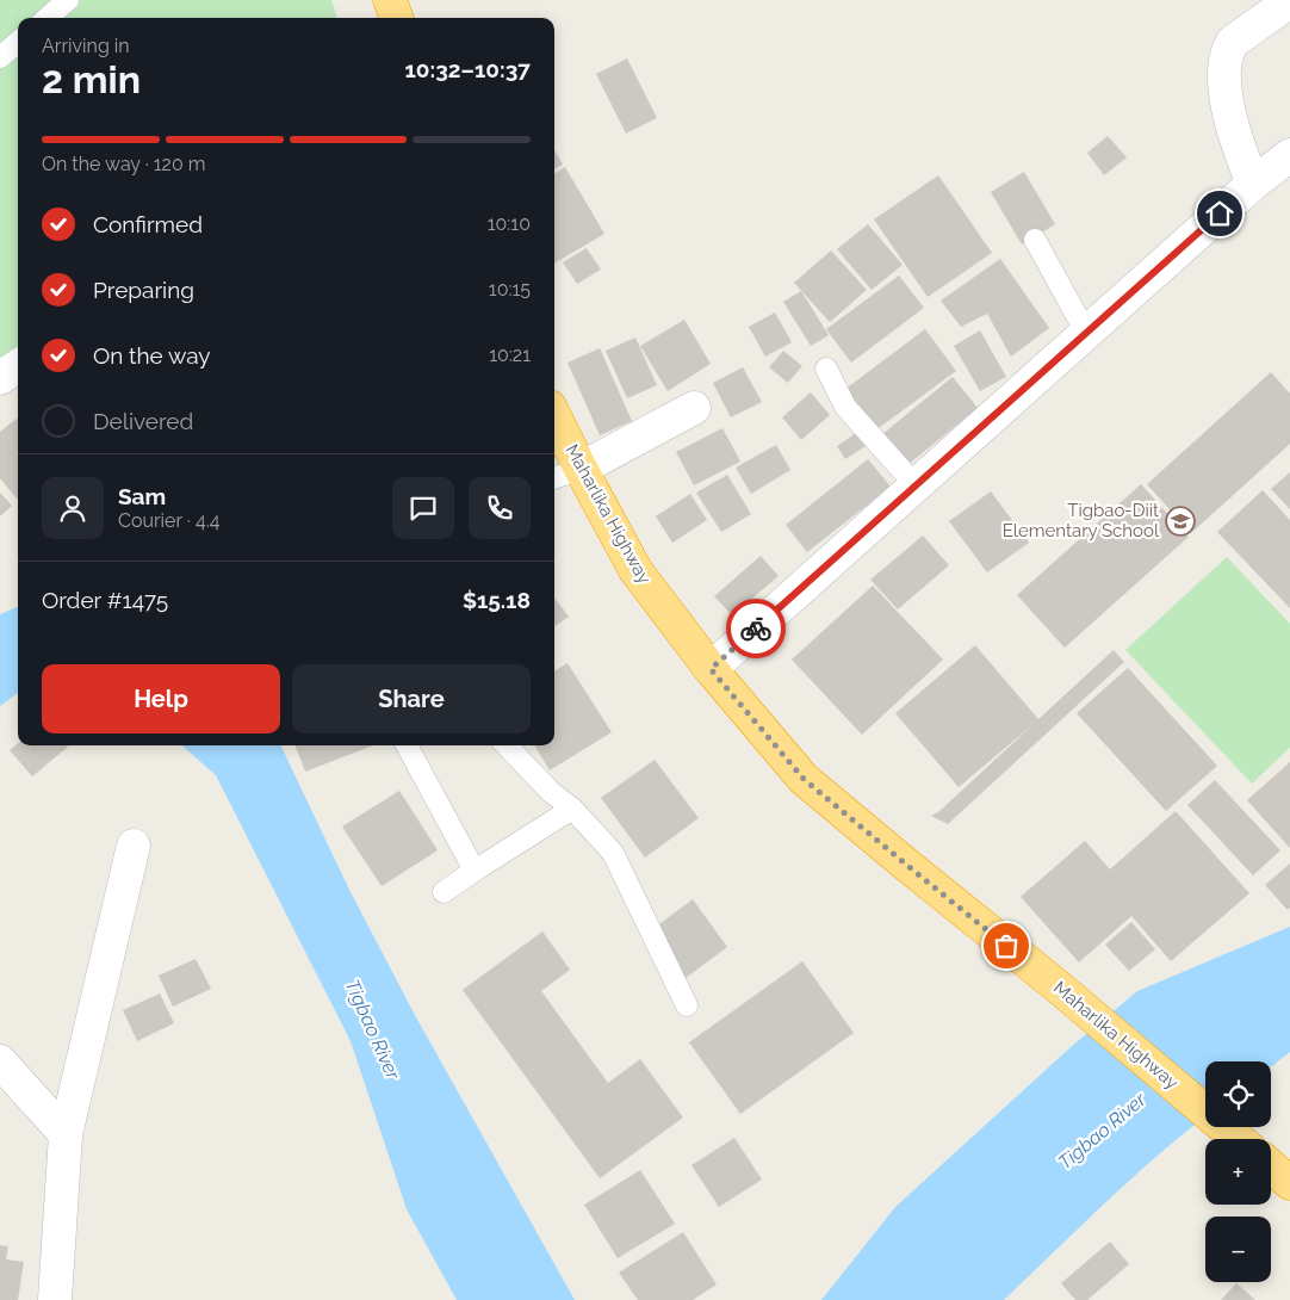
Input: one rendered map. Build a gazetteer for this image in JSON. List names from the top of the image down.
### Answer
{
  "streets": {
    "highway": ["Maharlika Highway"]
  },
  "water": ["Tigbao River"],
  "places": {
    "school or university": ["Tigbao-Diit Elementary School"]
  },
  "page": {
    "heading": ["2 min", "Arriving in", "10:32–10:37"],
    "panel": [
      "Sam",
      "Courier · 4.4",
      "Order #1475",
      "$15.18"
    ],
    "bar": "On the way · 120 m",
    "list": [
      ["Confirmed", "10:10"],
      ["Preparing", "10:15"],
      ["On the way", "10:21"],
      "Delivered"
    ],
    "buttons": ["Help", "Share"],
    "map_buttons": ["+", "−"]
  }
}
